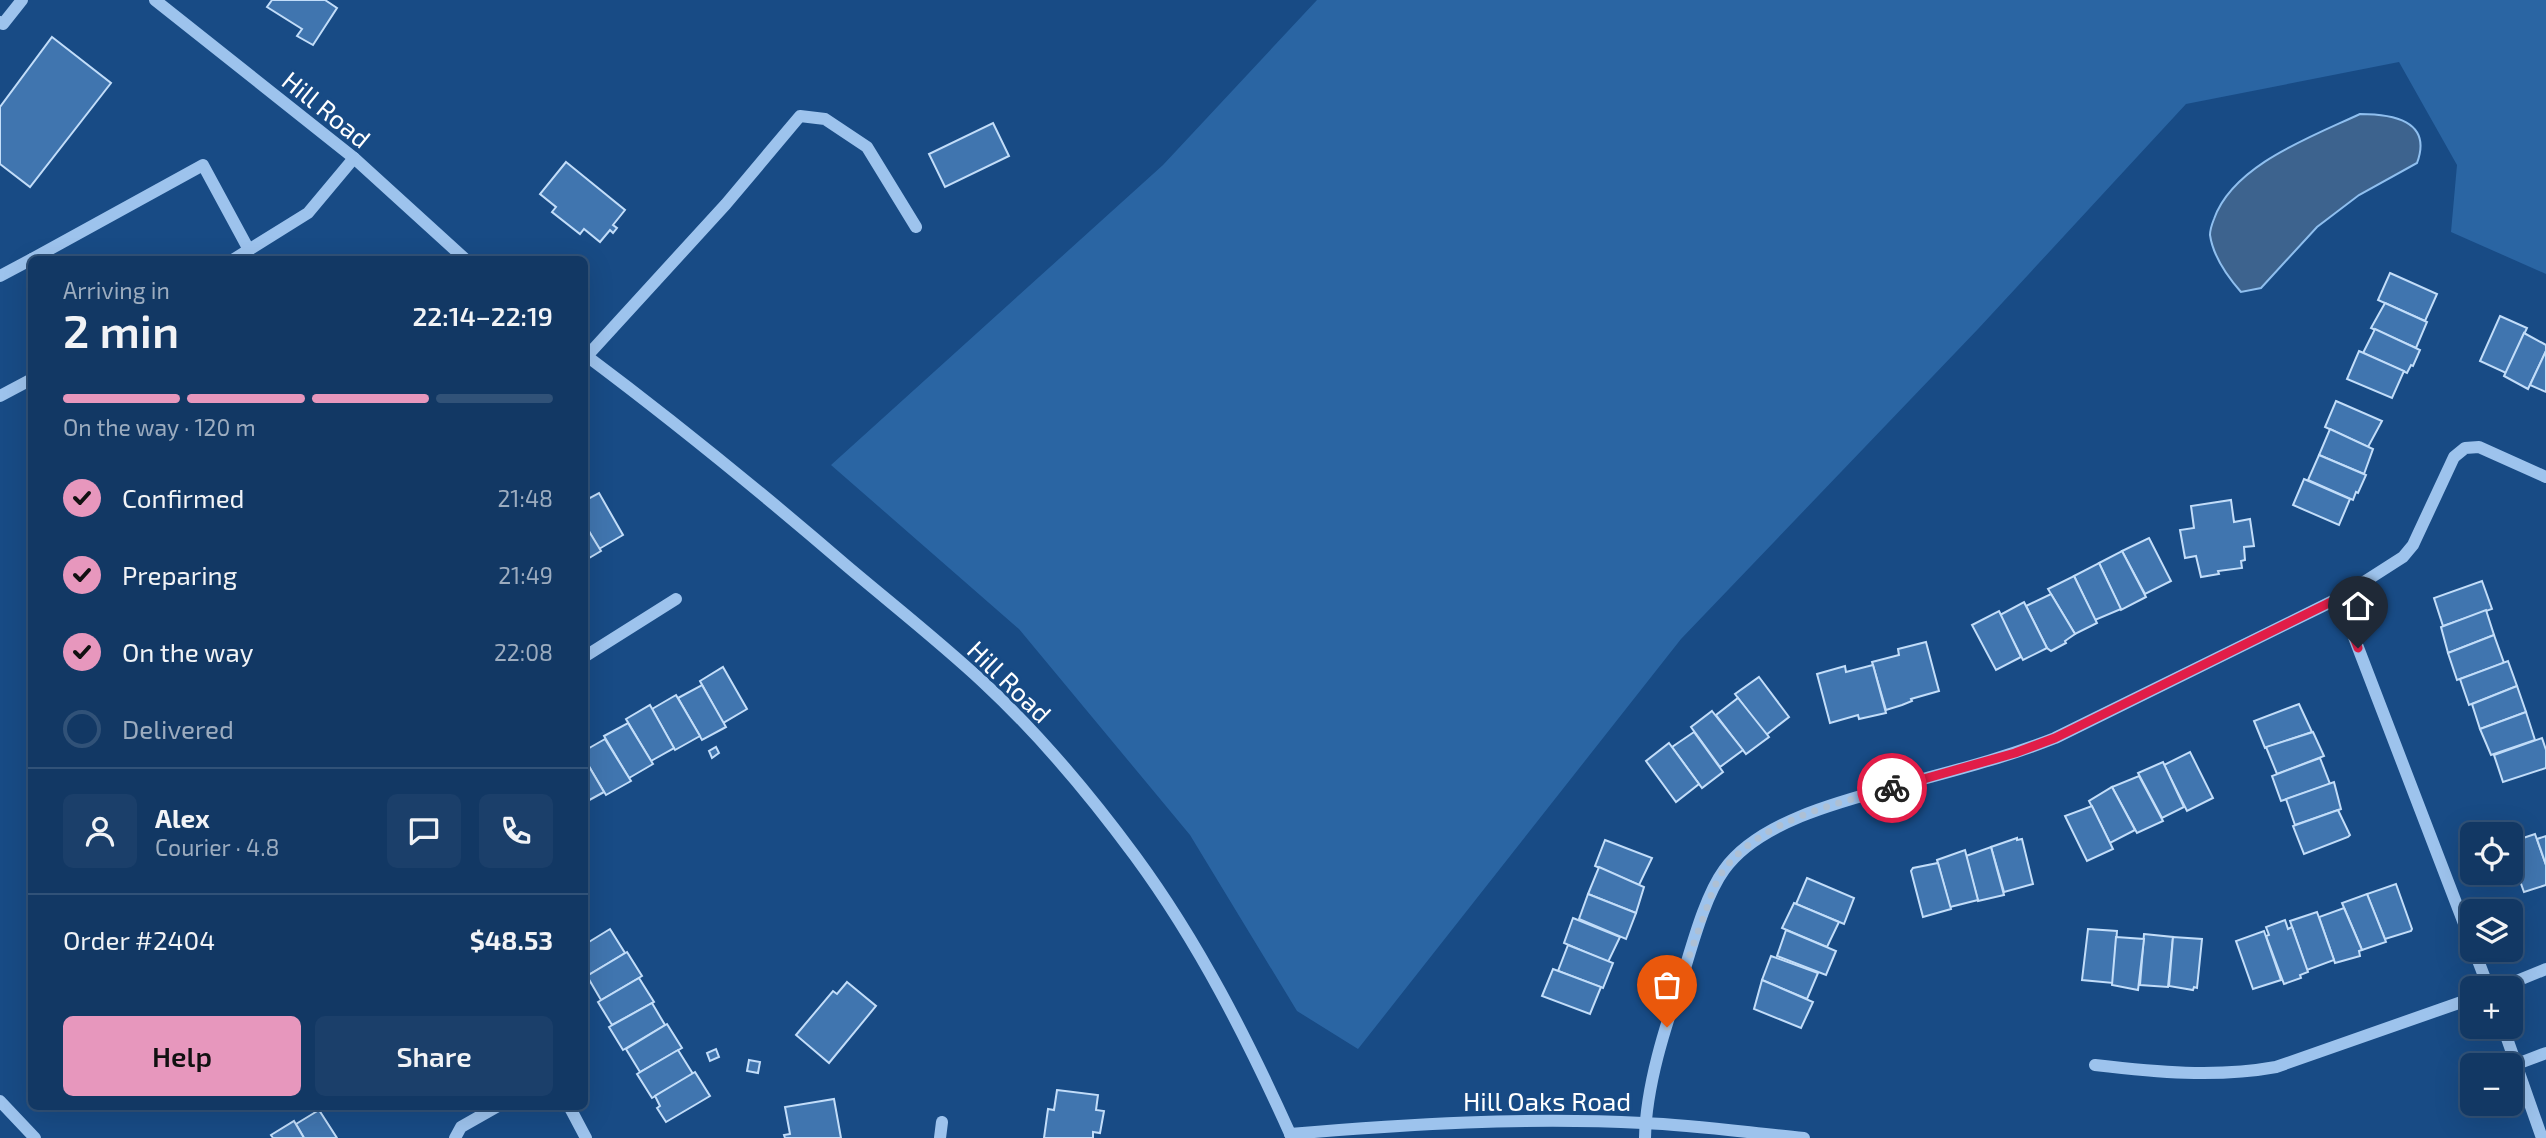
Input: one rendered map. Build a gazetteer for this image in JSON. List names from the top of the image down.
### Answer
{
  "streets": {
    "street": ["Hill Road", "Hill Oaks Road"]
  },
  "crossings": [
    ["Hill Road", "Hill Oaks Road"]
  ],
  "page": {
    "heading": ["2 min", "Arriving in", "22:14–22:19"],
    "panel": [
      "Alex",
      "Courier · 4.8",
      "Order #2404",
      "$48.53"
    ],
    "bar": "On the way · 120 m",
    "list": [
      ["Confirmed", "21:48"],
      ["Preparing", "21:49"],
      ["On the way", "22:08"],
      "Delivered"
    ],
    "map_buttons": ["+", "−"],
    "buttons": ["Help", "Share"]
  }
}
